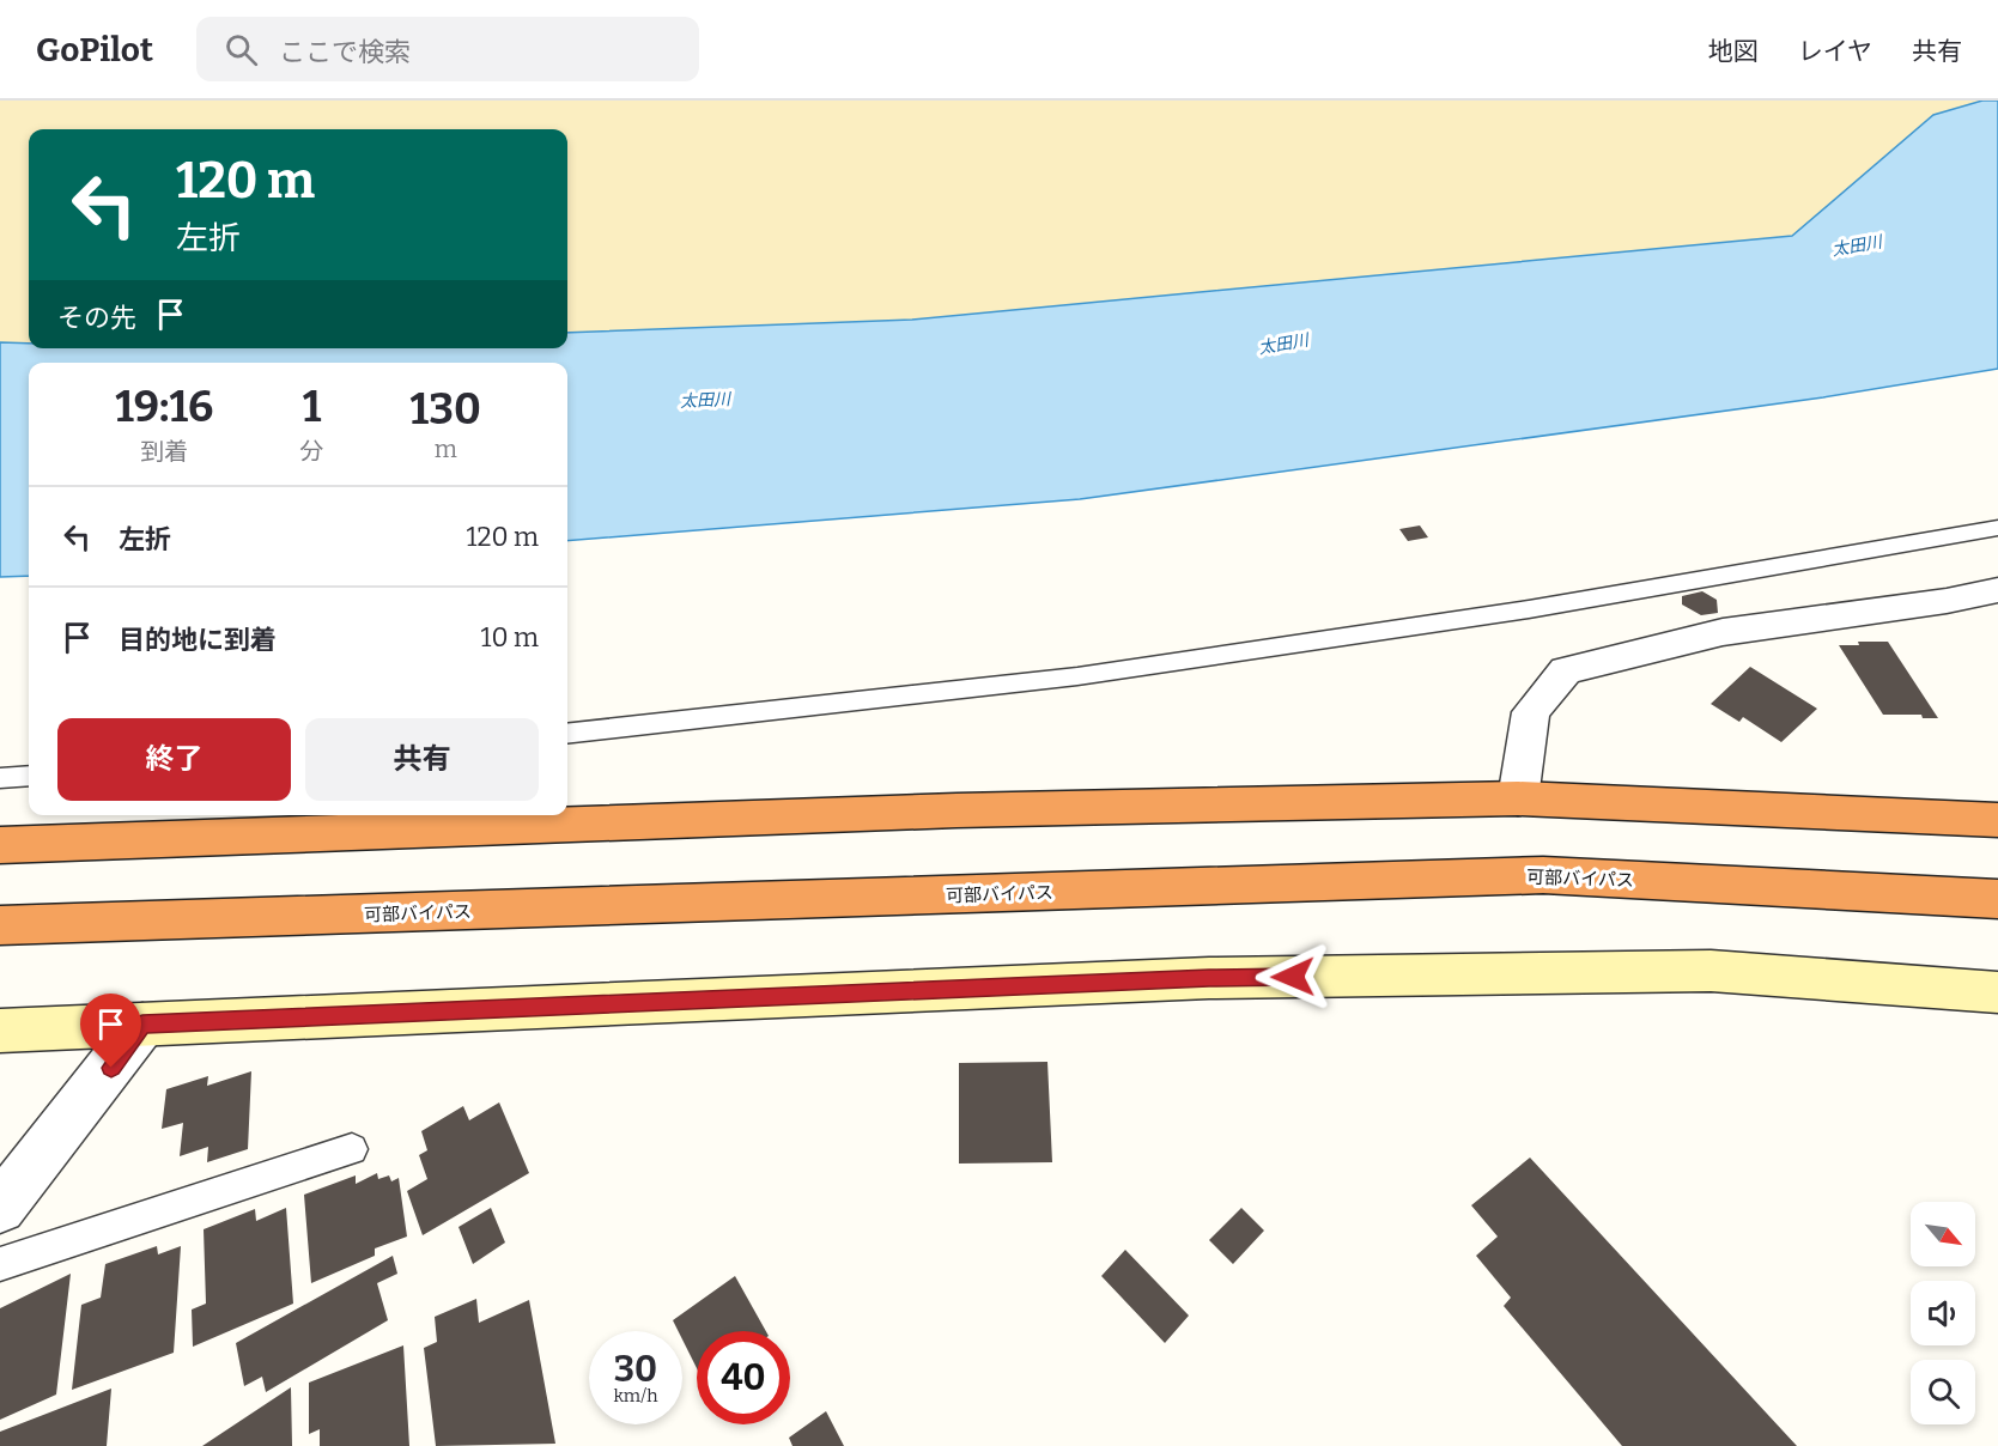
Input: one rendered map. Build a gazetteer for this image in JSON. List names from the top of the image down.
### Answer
{
  "streets": {
    "highway": ["可部バイパス"]
  },
  "water": ["太田川"],
  "north": "bottom right",
  "page": {
    "header": "GoPilot",
    "search": "ここで検索",
    "nav": ["地図", "レイヤ", "共有"],
    "turn": ["120 m", "左折"],
    "then": "その先",
    "eta": [
      "19:16",
      "到着",
      "1",
      "分",
      "130",
      "m"
    ],
    "list": [
      {
        "name": "左折",
        "value": "120 m"
      },
      {
        "name": "目的地に到着",
        "value": "10 m"
      }
    ],
    "buttons": ["終了", "共有"],
    "speed": "30 km/h",
    "limit": "40"
  }
}
